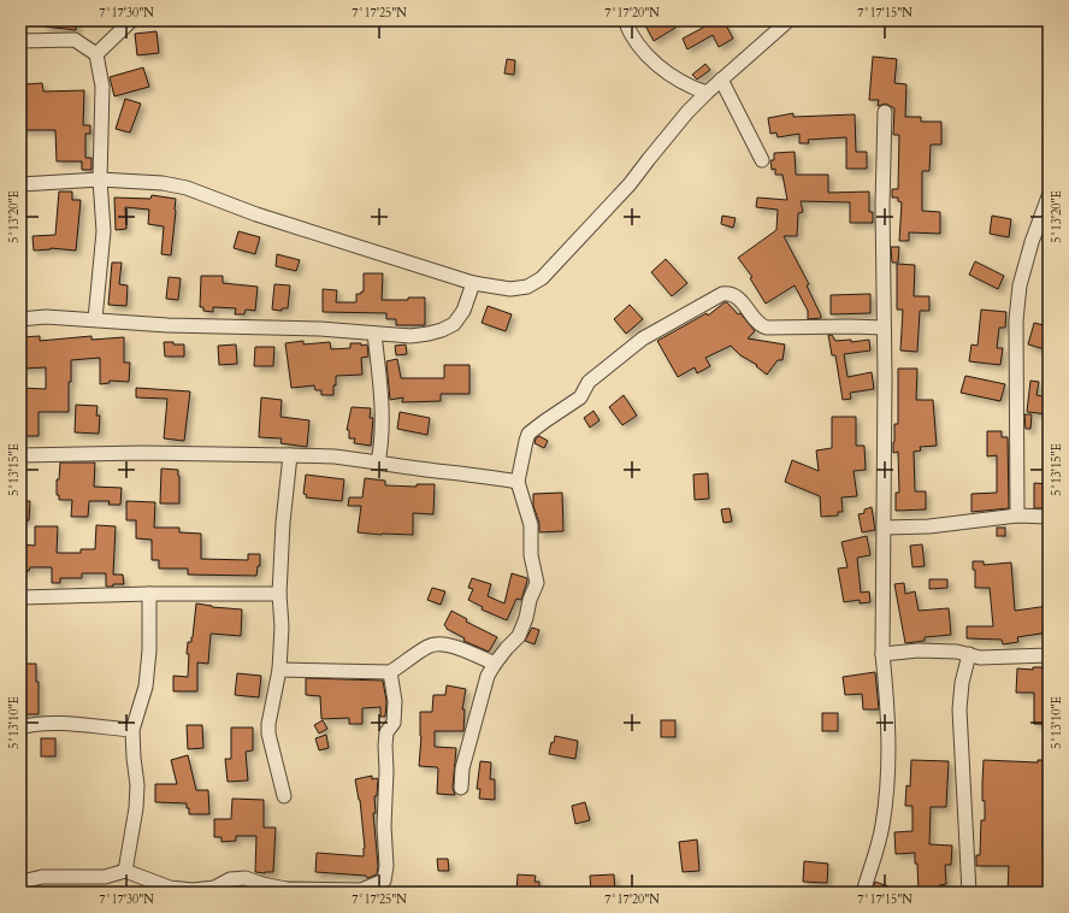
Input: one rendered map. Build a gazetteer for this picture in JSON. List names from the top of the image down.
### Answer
{
  "coordinates": [
    "7°17'30\"N",
    "7°17'25\"N",
    "7°17'20\"N",
    "7°17'15\"N",
    "5°13'20\"E",
    "5°13'15\"E",
    "5°13'10\"E"
  ]
}
